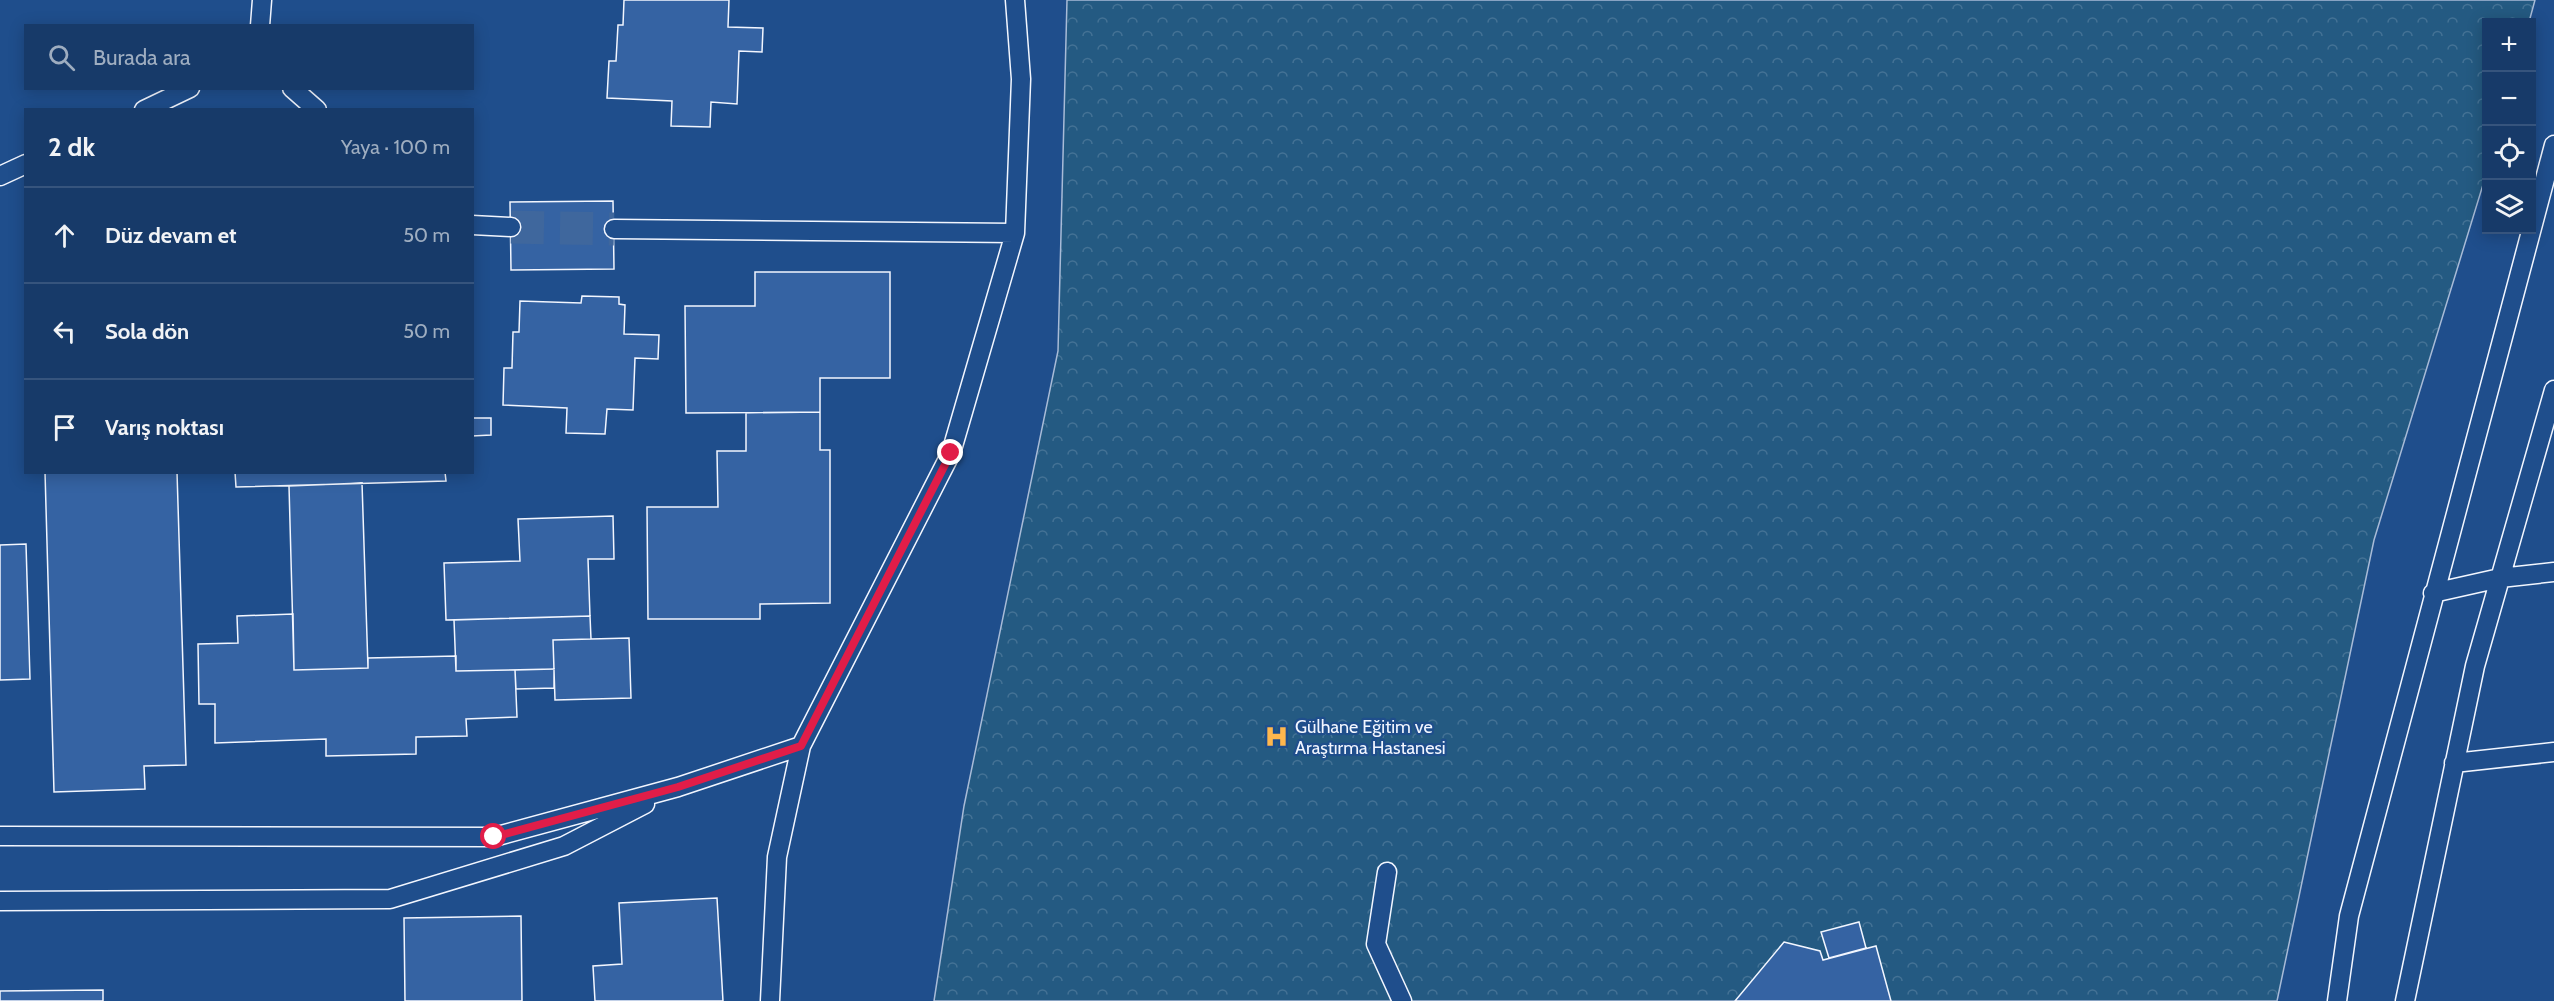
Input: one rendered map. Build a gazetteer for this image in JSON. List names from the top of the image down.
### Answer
{
  "places": {
    "hospital": ["Gülhane Eğitim ve Araştırma Hastanesi"]
  },
  "page": {
    "map_buttons": ["+", "−"],
    "search": "Burada ara",
    "heading": ["2 dk", "Yaya · 100 m"],
    "list": [
      ["Düz devam et", "50 m"],
      ["Sola dön", "50 m"],
      "Varış noktası"
    ]
  }
}
